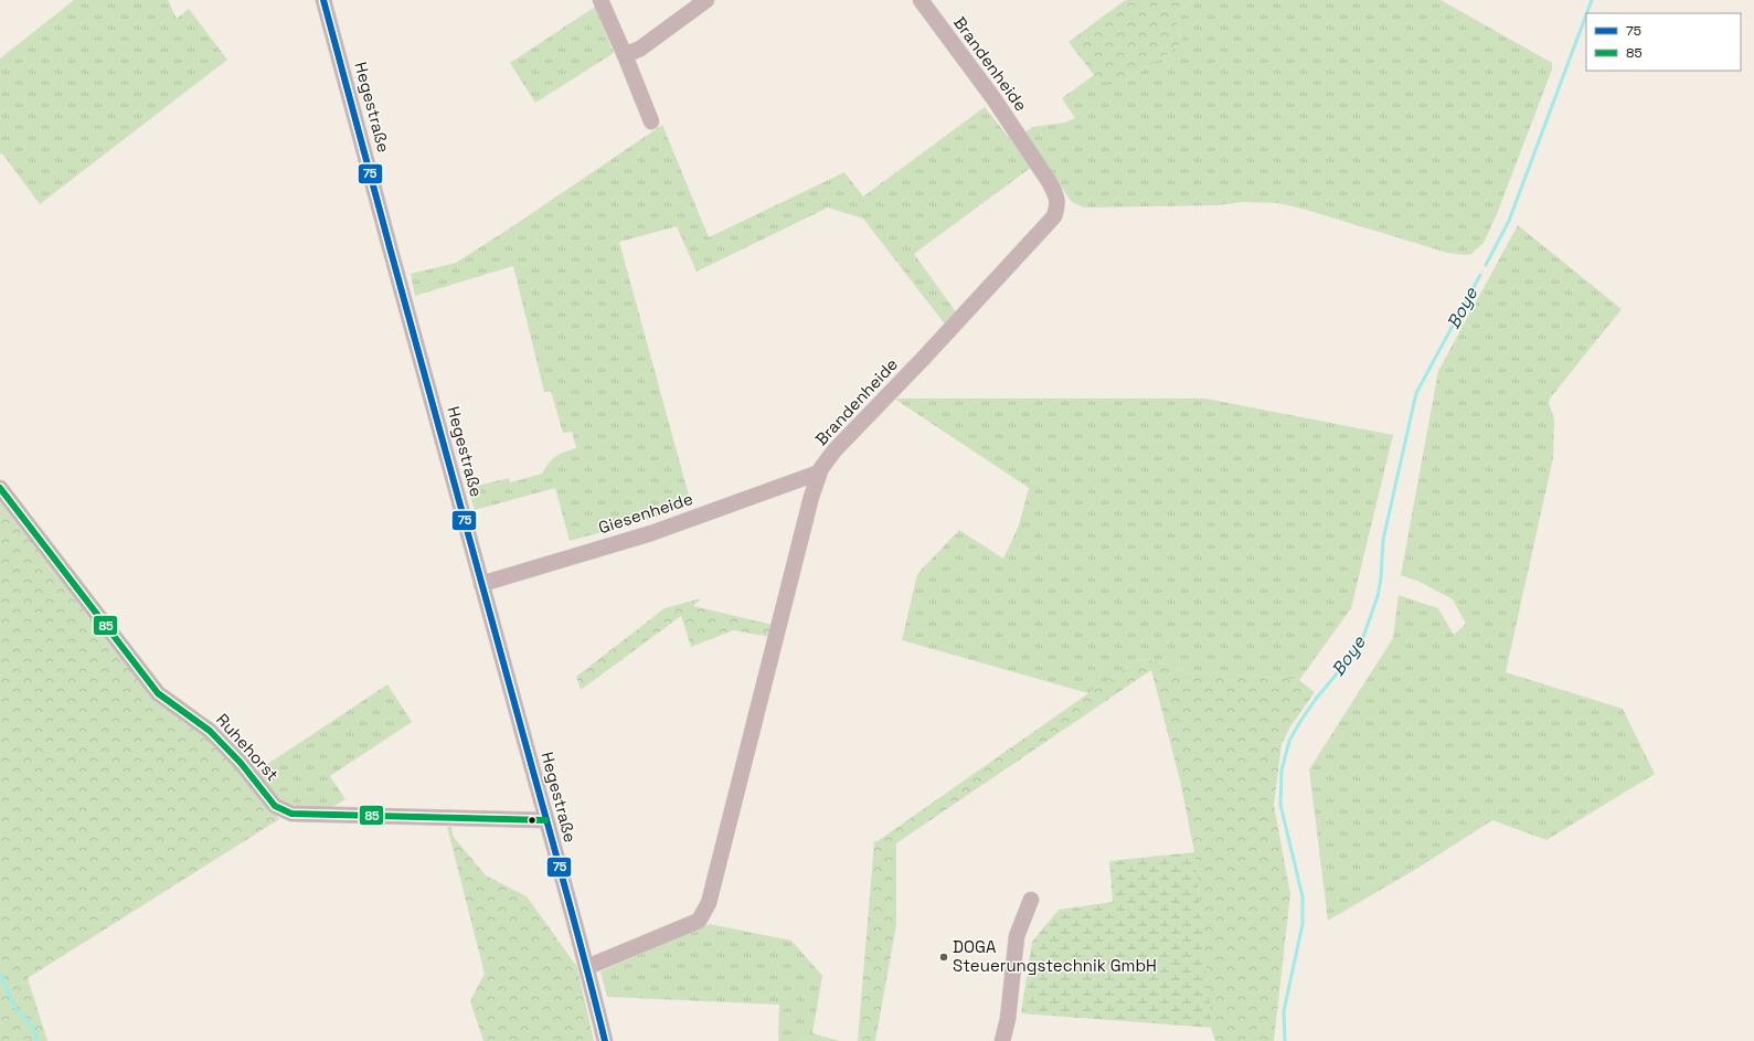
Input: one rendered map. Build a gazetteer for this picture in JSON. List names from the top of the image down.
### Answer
{
  "streets": {
    "street": [
      "Brandenheide",
      "Hegestraße",
      "Giesenheide",
      "Ruhehorst"
    ]
  },
  "crossings": [
    ["Brandenheide", "Hegestraße"],
    ["Brandenheide", "Giesenheide"],
    ["Hegestraße", "Giesenheide"],
    ["Hegestraße", "Ruhehorst"]
  ],
  "water": ["Boye"],
  "places": ["DOGA Steuerungstechnik GmbH"],
  "lines": ["transit line 75", "transit line 85"],
  "legend": ["75", "85"]
}
